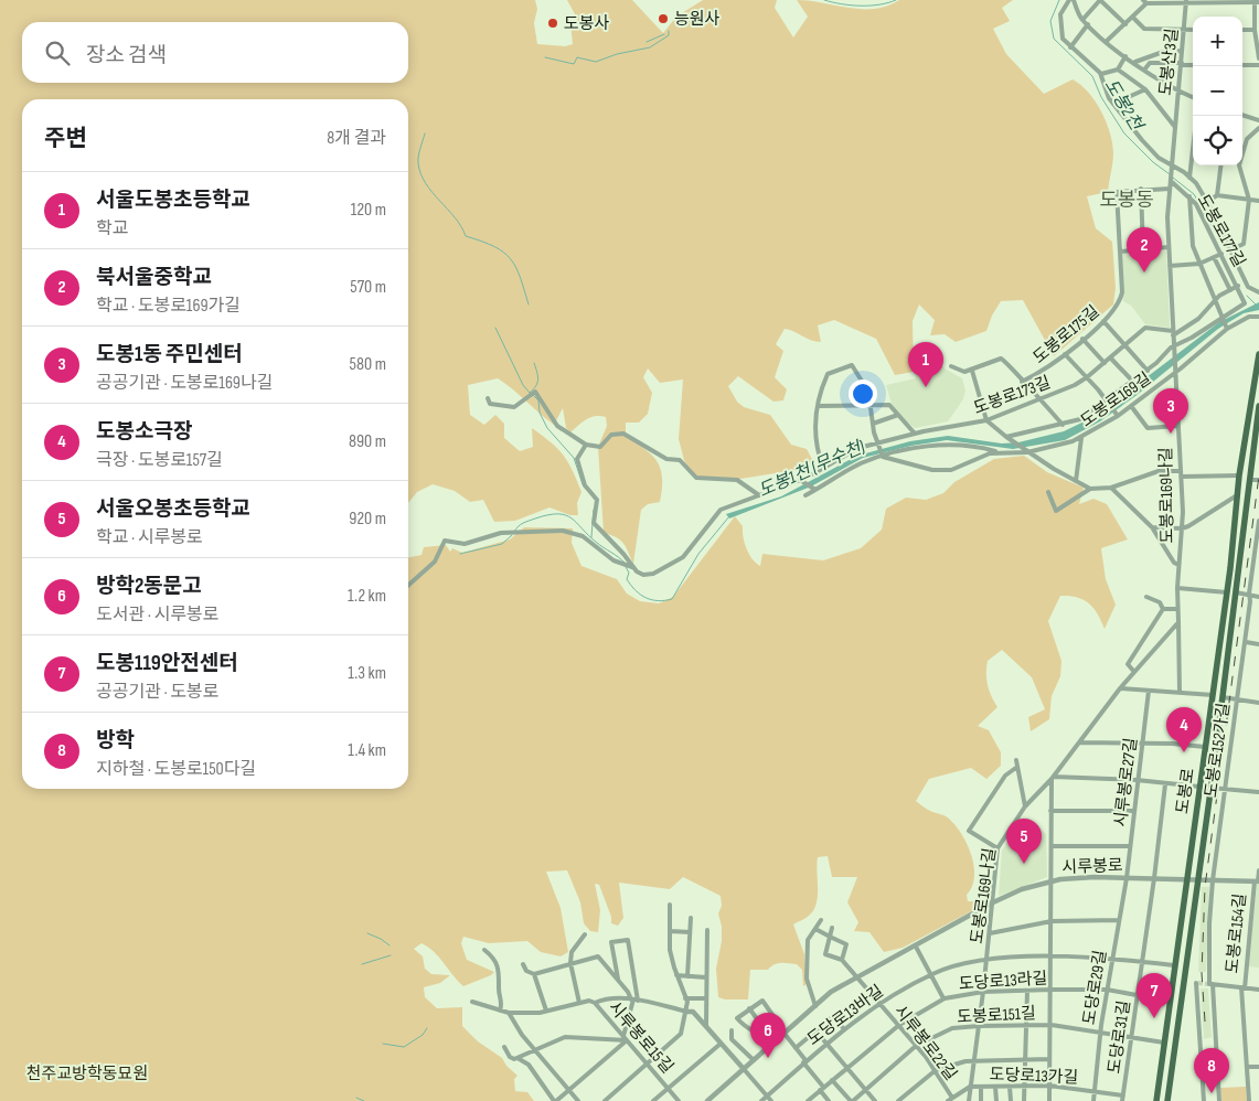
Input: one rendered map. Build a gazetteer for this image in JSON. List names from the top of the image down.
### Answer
{
  "streets": {
    "main road": ["도봉로"],
    "street": [
      "도봉산3길",
      "도봉로177길",
      "도봉로175길",
      "도봉로173길",
      "도봉로169길",
      "도봉로169나길",
      "도봉로152가길",
      "시루봉로27길",
      "시루봉로",
      "도봉로154길",
      "도당로13라길",
      "도당로29길",
      "도당로13바길",
      "도봉로151길",
      "시루봉로15길",
      "도당로31길",
      "시루봉로22길",
      "도당로13가길"
    ]
  },
  "crossings": [
    ["도봉산3길", "도봉로177길"],
    ["도봉산3길", "도봉로175길"],
    ["도봉산3길", "도봉로169나길"],
    ["도봉로173길", "도봉로169나길"],
    ["도봉로169길", "도봉로169나길"],
    ["도봉로169나길", "시루봉로"],
    ["도봉로169나길", "도당로13라길"],
    ["도봉로169나길", "도당로13바길"],
    ["도봉로169나길", "도봉로151길"],
    ["도봉로169나길", "도당로13가길"],
    ["도봉로152가길", "도봉로154길"],
    ["시루봉로27길", "시루봉로"],
    ["시루봉로27길", "도당로29길"],
    ["도봉로", "시루봉로"],
    ["도봉로", "도봉로154길"],
    ["도봉로", "도당로13바길"],
    ["도봉로", "도봉로151길"],
    ["시루봉로", "도봉로154길"],
    ["시루봉로", "도당로29길"],
    ["시루봉로", "도당로31길"],
    ["시루봉로", "시루봉로22길"],
    ["도당로13라길", "도당로29길"],
    ["도당로13라길", "도당로31길"],
    ["도당로13라길", "시루봉로22길"],
    ["도당로29길", "도당로13바길"],
    ["도당로29길", "도봉로151길"],
    ["도당로29길", "도당로13가길"],
    ["도당로13바길", "도당로31길"],
    ["도당로13바길", "시루봉로22길"],
    ["도봉로151길", "도당로31길"],
    ["도봉로151길", "시루봉로22길"],
    ["도당로31길", "도당로13가길"],
    ["시루봉로22길", "도당로13가길"]
  ],
  "districts": ["도봉동"],
  "water": ["도봉2천", "도봉1천 (무수천)"],
  "parks": ["천주교방학동묘원"],
  "places": ["능원사", "도봉사"],
  "page": {
    "map_buttons": ["+", "−"],
    "search": "장소 검색",
    "heading": ["주변", "8개 결과"],
    "list": [
      {
        "mark": "1",
        "name": "서울도봉초등학교",
        "note": "학교",
        "value": "120 m"
      },
      {
        "mark": "2",
        "name": "북서울중학교",
        "note": "학교 · 도봉로169가길",
        "value": "570 m"
      },
      {
        "mark": "3",
        "name": "도봉1동 주민센터",
        "note": "공공기관 · 도봉로169나길",
        "value": "580 m"
      },
      {
        "mark": "4",
        "name": "도봉소극장",
        "note": "극장 · 도봉로157길",
        "value": "890 m"
      },
      {
        "mark": "5",
        "name": "서울오봉초등학교",
        "note": "학교 · 시루봉로",
        "value": "920 m"
      },
      {
        "mark": "6",
        "name": "방학2동문고",
        "note": "도서관 · 시루봉로",
        "value": "1.2 km"
      },
      {
        "mark": "7",
        "name": "도봉119안전센터",
        "note": "공공기관 · 도봉로",
        "value": "1.3 km"
      },
      {
        "mark": "8",
        "name": "방학",
        "note": "지하철 · 도봉로150다길",
        "value": "1.4 km"
      }
    ],
    "pins": [
      "2",
      "1",
      "3",
      "4",
      "5",
      "7",
      "6",
      "8"
    ]
  }
}
